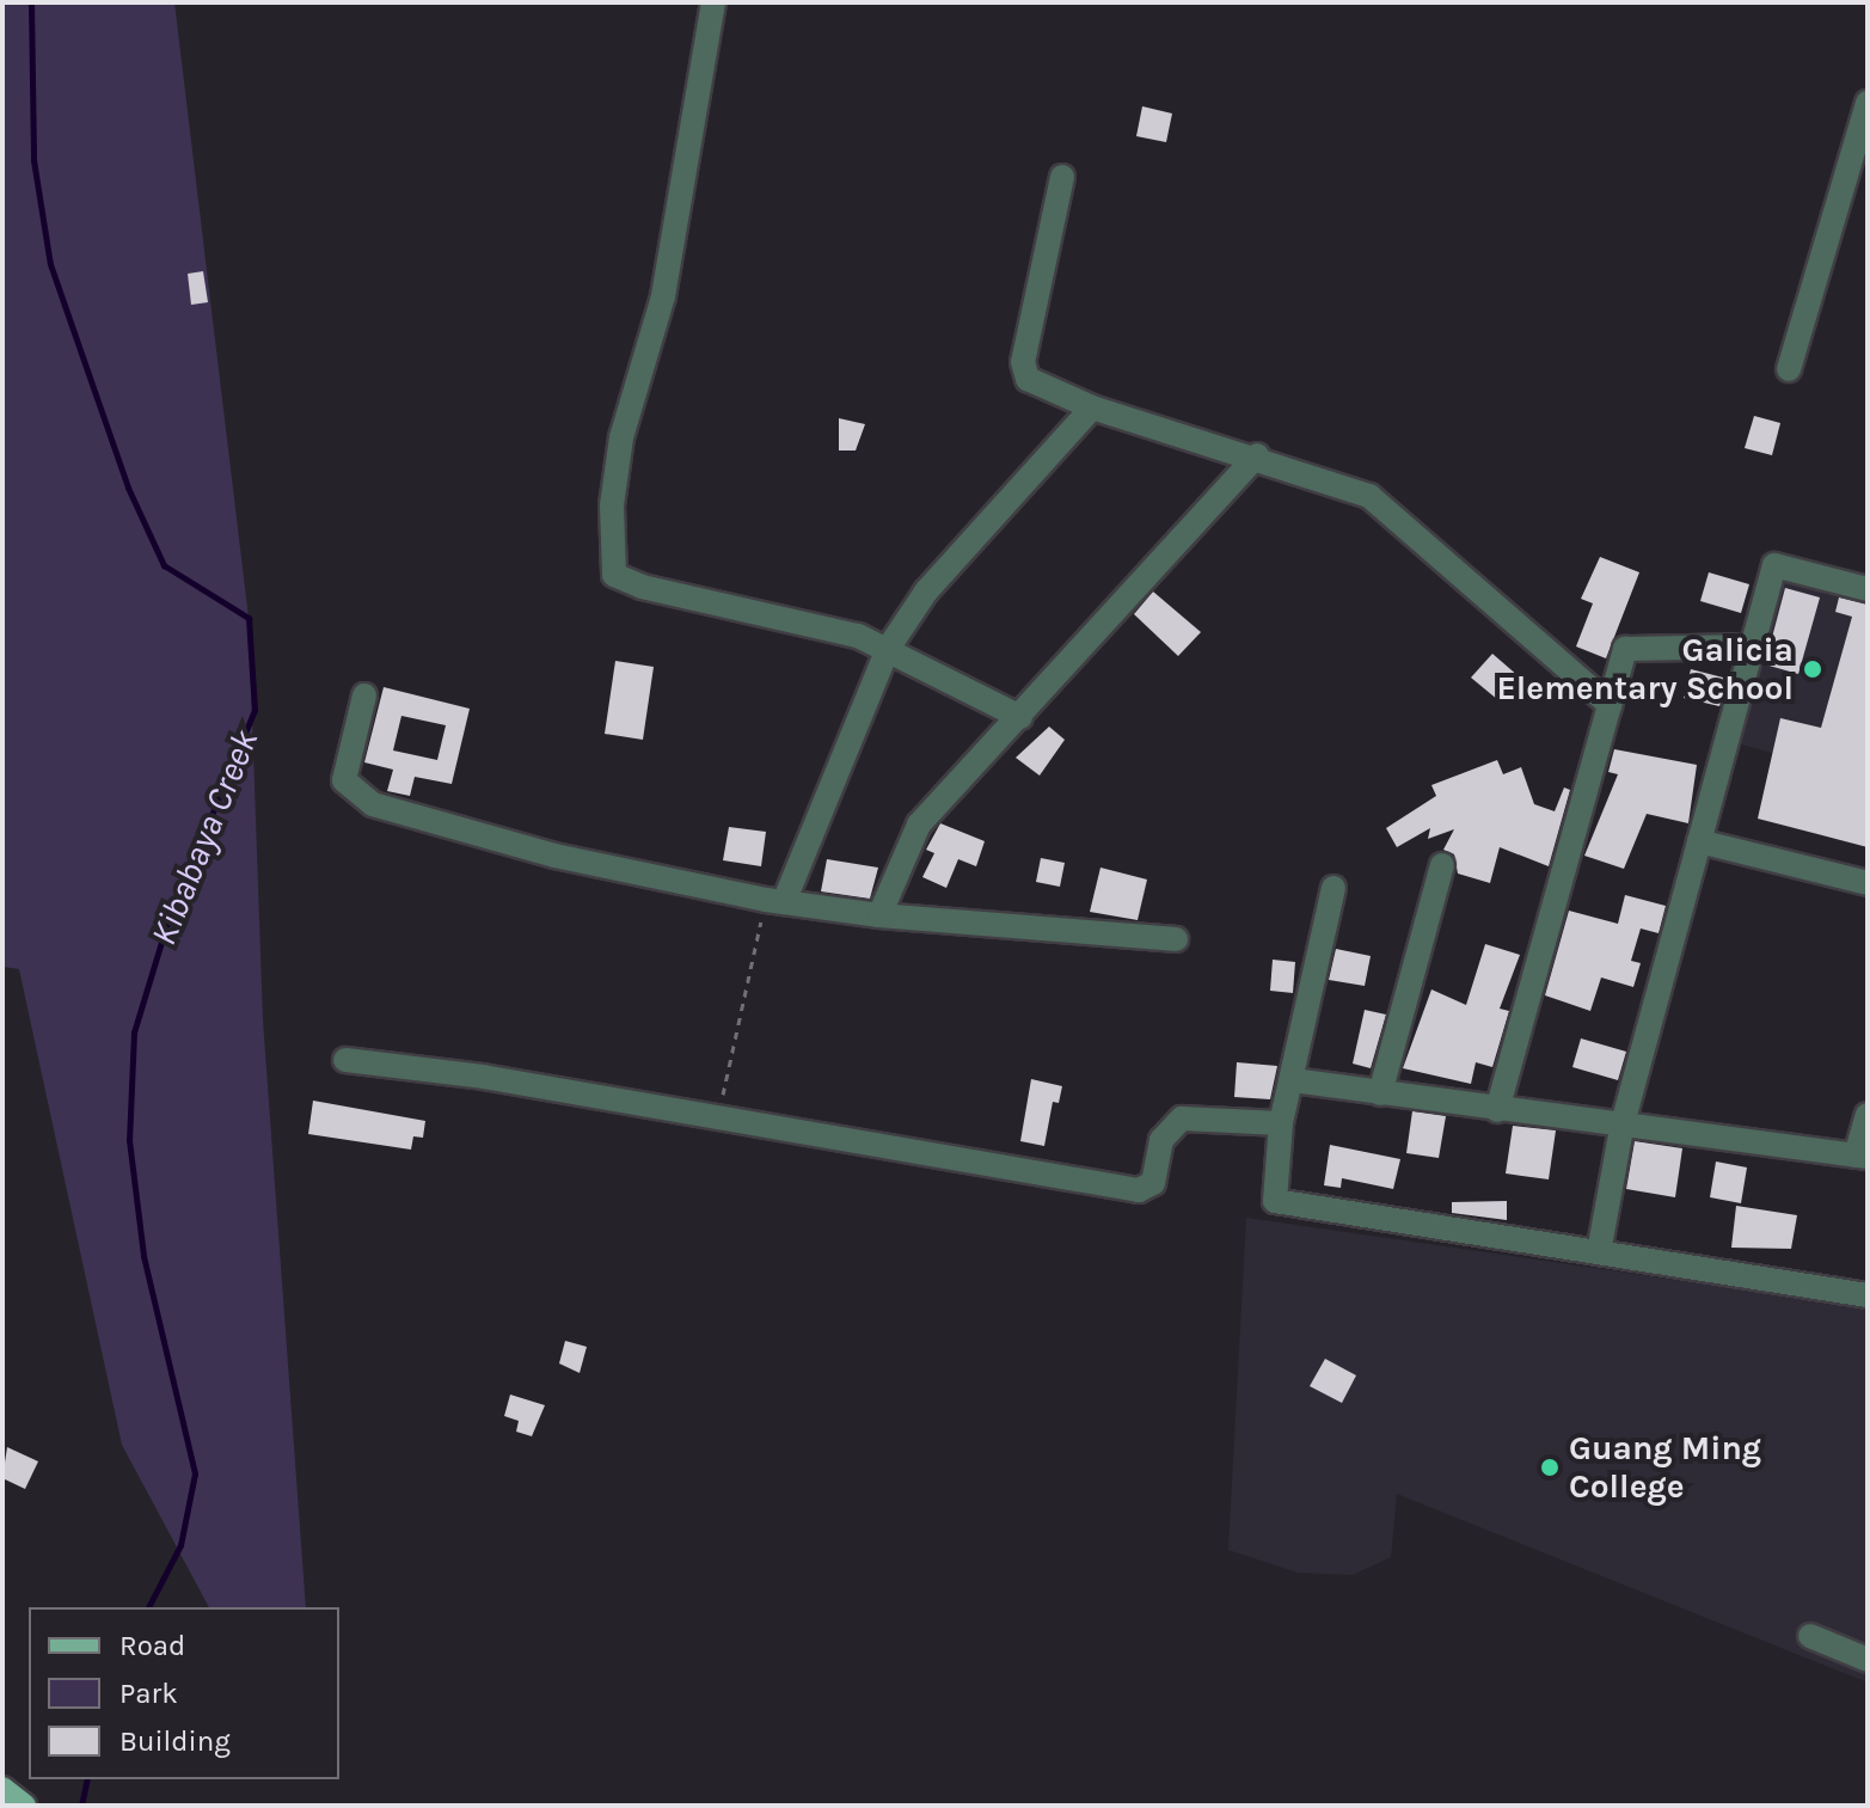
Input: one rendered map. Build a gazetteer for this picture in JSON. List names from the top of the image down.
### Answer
{
  "water": ["Kibabaya Creek"],
  "places": ["Galicia Elementary School", "Guang Ming College"],
  "legend": ["Road", "Park", "Building"]
}
